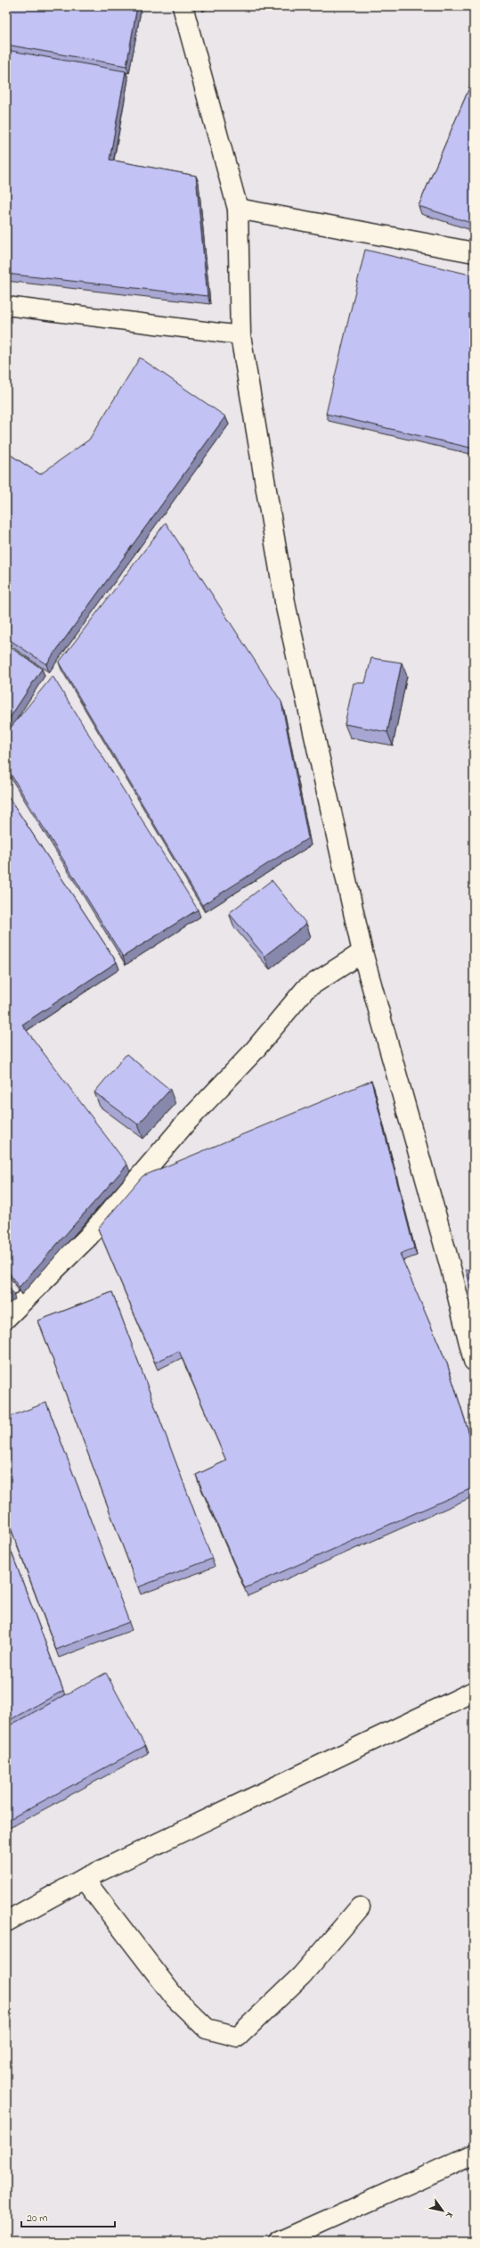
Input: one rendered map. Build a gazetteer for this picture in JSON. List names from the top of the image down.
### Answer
{
  "scale_bar": "20 m",
  "north": "bottom right"
}
